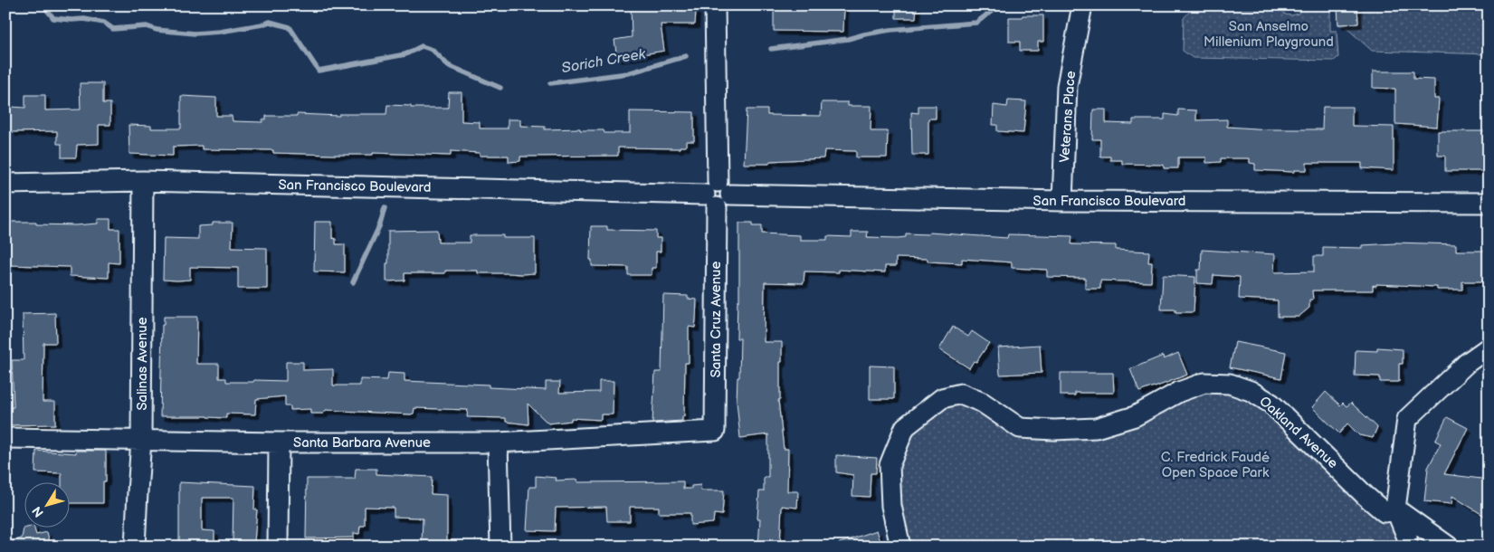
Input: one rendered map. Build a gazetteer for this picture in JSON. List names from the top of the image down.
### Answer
{
  "streets": {
    "street": [
      "Veterans Place",
      "San Francisco Boulevard",
      "Santa Cruz Avenue",
      "Salinas Avenue",
      "Oakland Avenue",
      "Santa Barbara Avenue"
    ]
  },
  "crossings": [
    ["Veterans Place", "San Francisco Boulevard"],
    ["San Francisco Boulevard", "Santa Cruz Avenue"],
    ["San Francisco Boulevard", "Salinas Avenue"],
    ["Santa Cruz Avenue", "Santa Barbara Avenue"],
    ["Salinas Avenue", "Santa Barbara Avenue"]
  ],
  "water": ["Sorich Creek"],
  "parks": ["San Anselmo Millenium Playground", "C. Fredrick Faudé Open Space Park"],
  "north": "bottom left"
}
